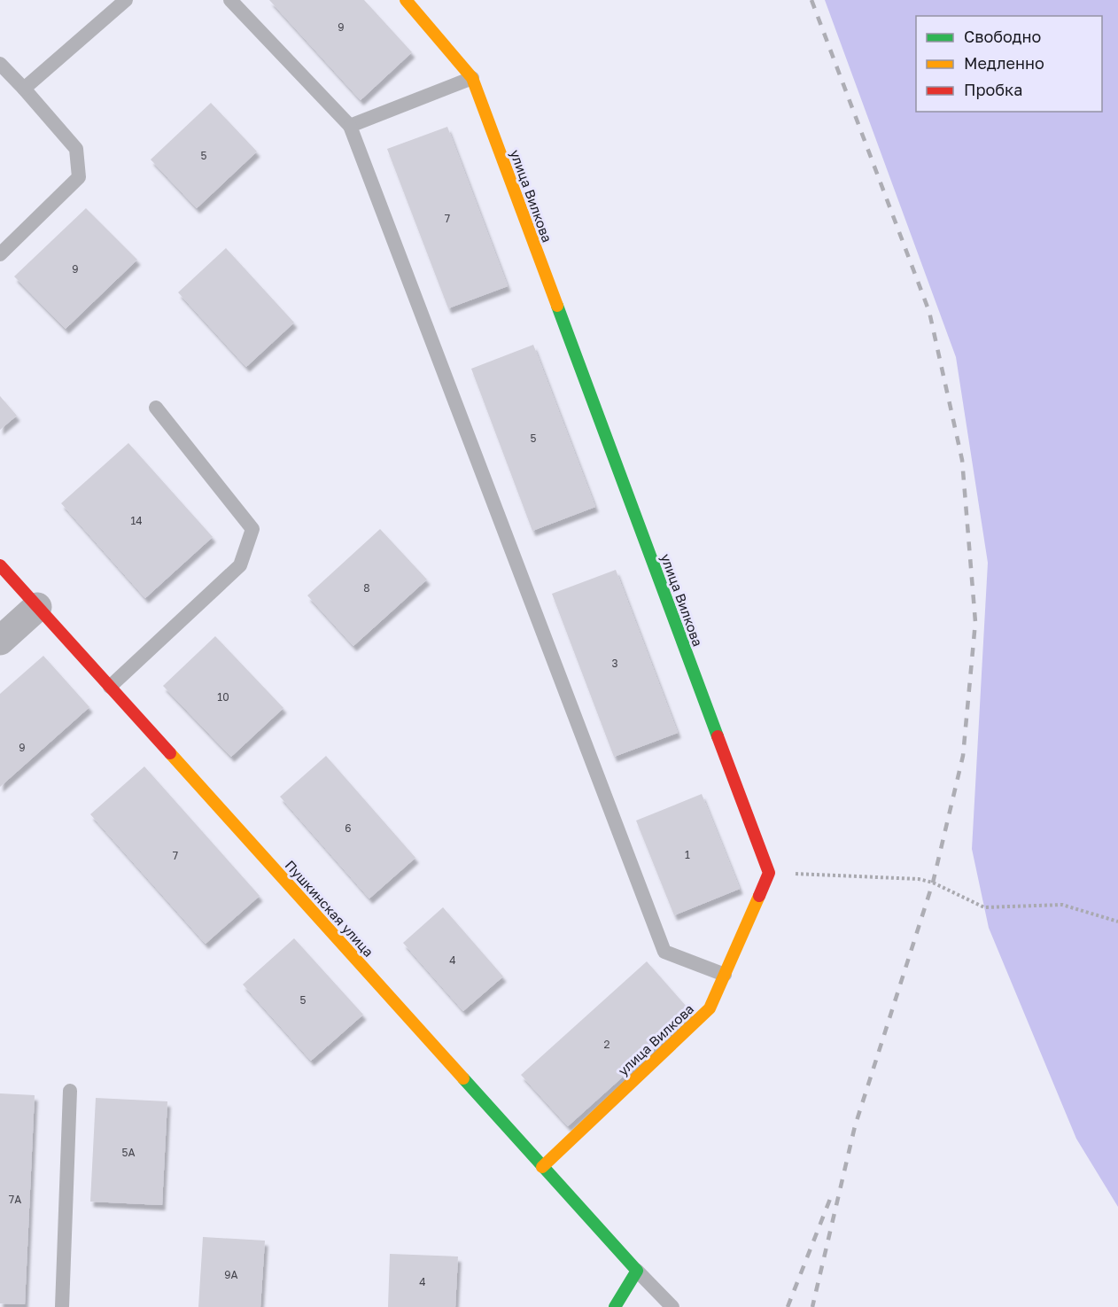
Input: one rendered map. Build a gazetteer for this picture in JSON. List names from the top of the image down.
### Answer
{
  "streets": {
    "street": ["улица Вилкова", "Пушкинская улица"]
  },
  "crossings": [
    ["улица Вилкова", "Пушкинская улица"]
  ],
  "house_numbers": [
    "9",
    "5",
    "7",
    "9",
    "5",
    "14",
    "8",
    "3",
    "10",
    "9",
    "6",
    "1",
    "7",
    "4",
    "5",
    "2",
    "5А",
    "7А",
    "9А",
    "4"
  ],
  "legend": ["Свободно", "Медленно", "Пробка"]
}
